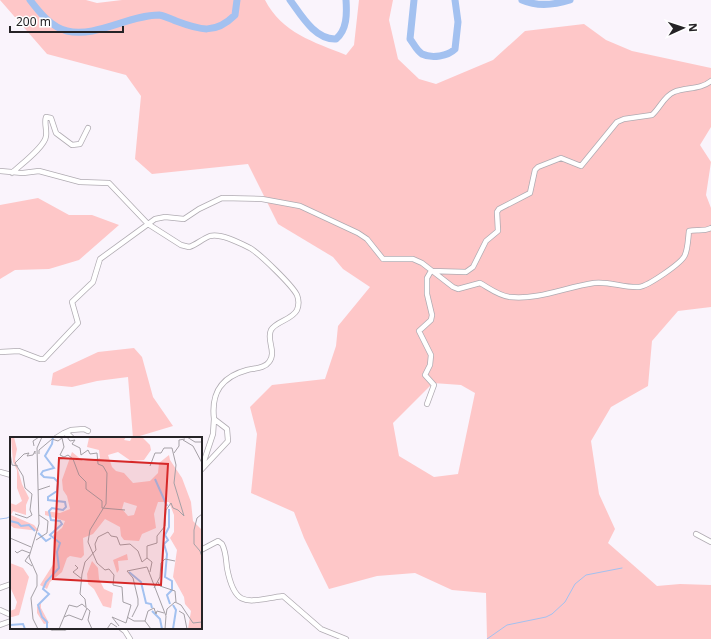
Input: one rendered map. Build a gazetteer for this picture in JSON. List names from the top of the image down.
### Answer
{
  "scale_bar": "200 m",
  "north": "right"
}
